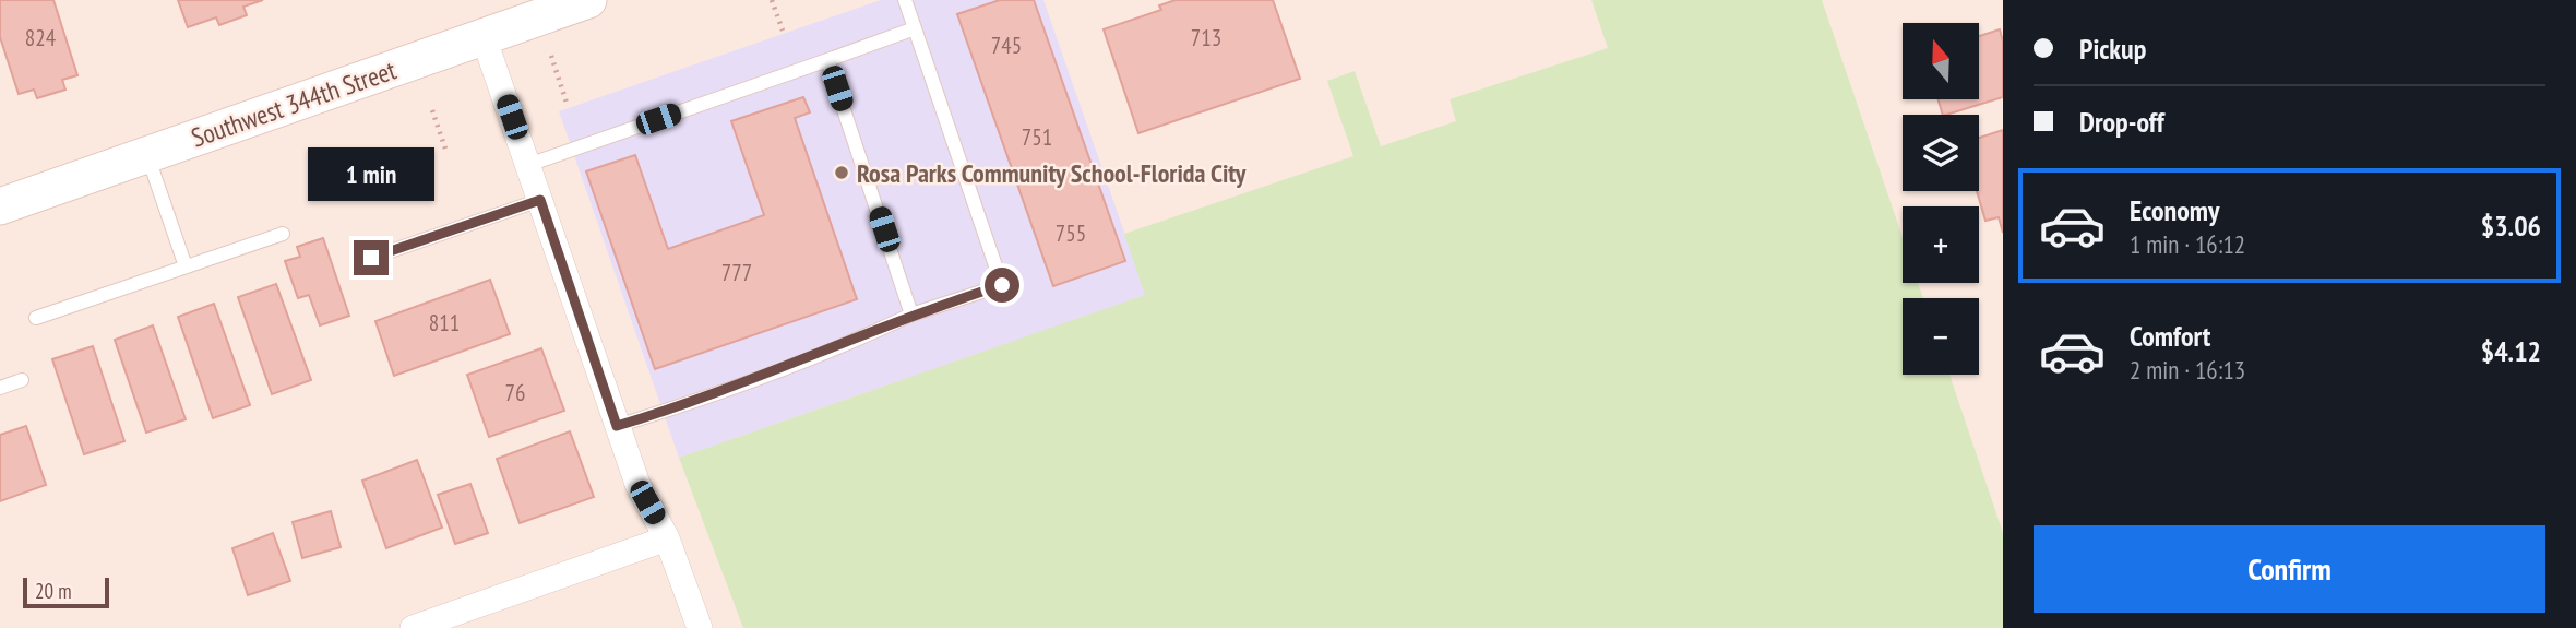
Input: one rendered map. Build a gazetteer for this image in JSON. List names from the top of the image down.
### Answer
{
  "streets": {
    "main road": ["Southwest 344th Street"]
  },
  "places": ["Rosa Parks Community School-Florida City"],
  "house_numbers": [
    "824",
    "713",
    "745",
    "751",
    "755",
    "777",
    "811",
    "76"
  ],
  "scale_bar": "20 m",
  "north": "top",
  "page": {
    "banner": ["Pickup", "Drop-off"],
    "map_buttons": ["+", "−"],
    "bubble": "1 min",
    "list": [
      {
        "name": "Economy",
        "note": "1 min · 16:12",
        "value": "$3.06"
      },
      {
        "name": "Comfort",
        "note": "2 min · 16:13",
        "value": "$4.12"
      }
    ],
    "buttons": "Confirm",
    "scale": "20 m"
  }
}
